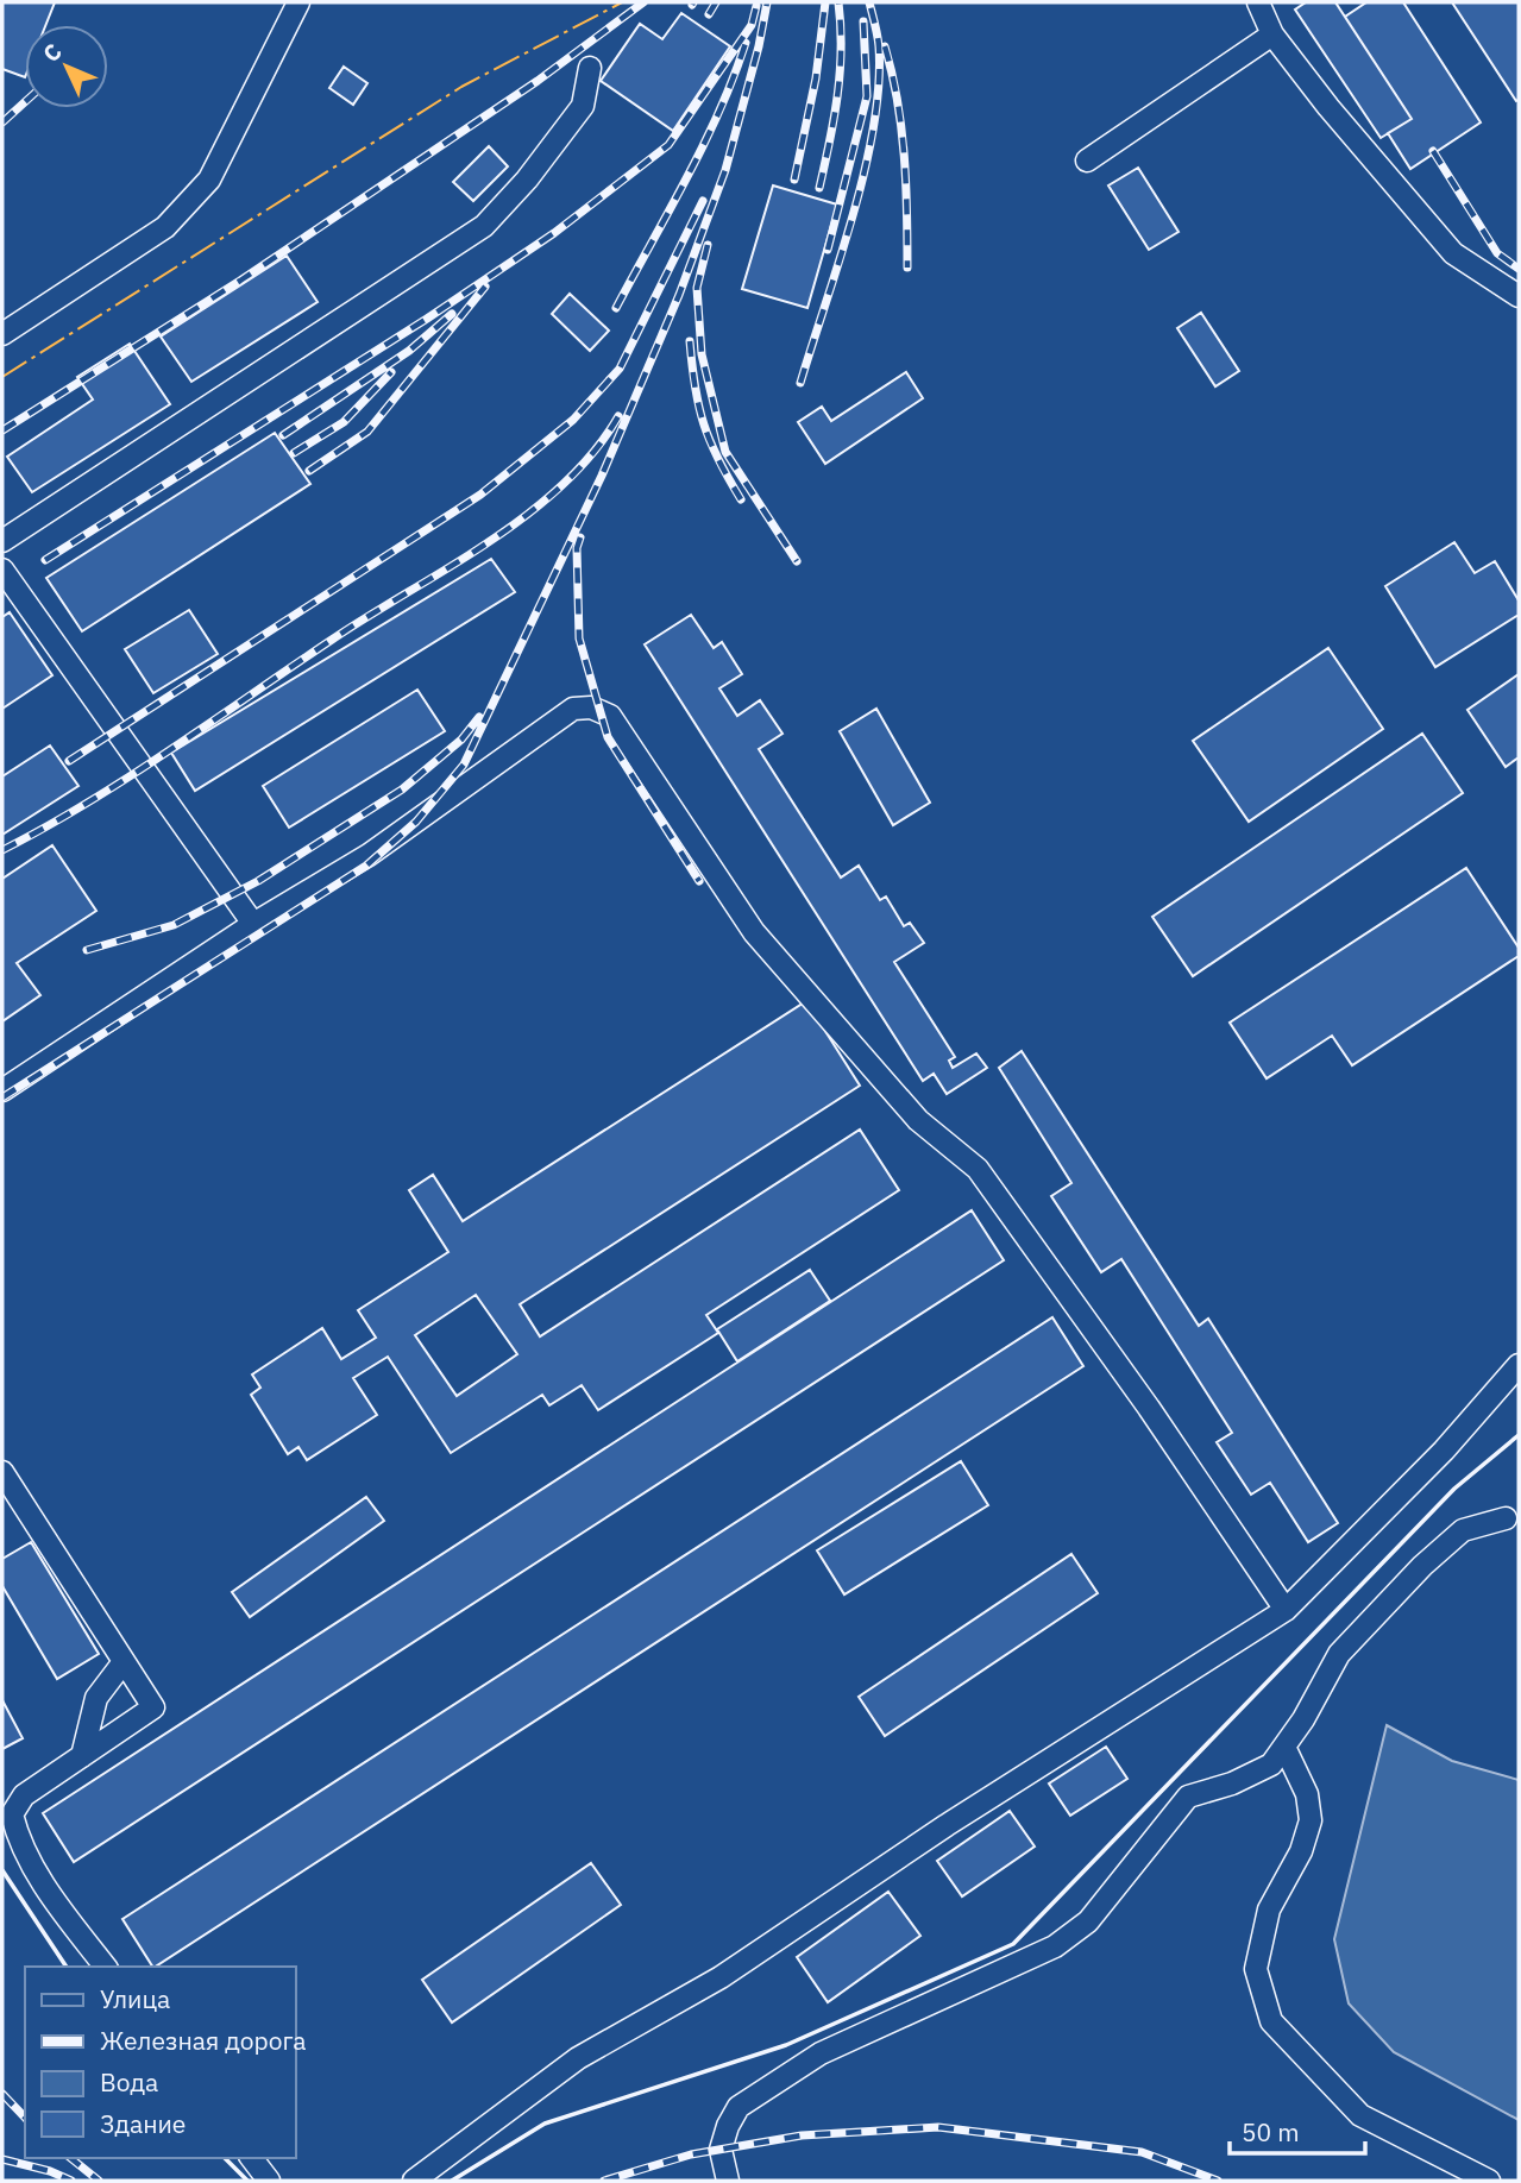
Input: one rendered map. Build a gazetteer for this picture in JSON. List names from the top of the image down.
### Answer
{
  "legend": [
    "Улица",
    "Железная дорога",
    "Вода",
    "Здание"
  ],
  "scale_bar": "50 m",
  "north": "top left"
}
